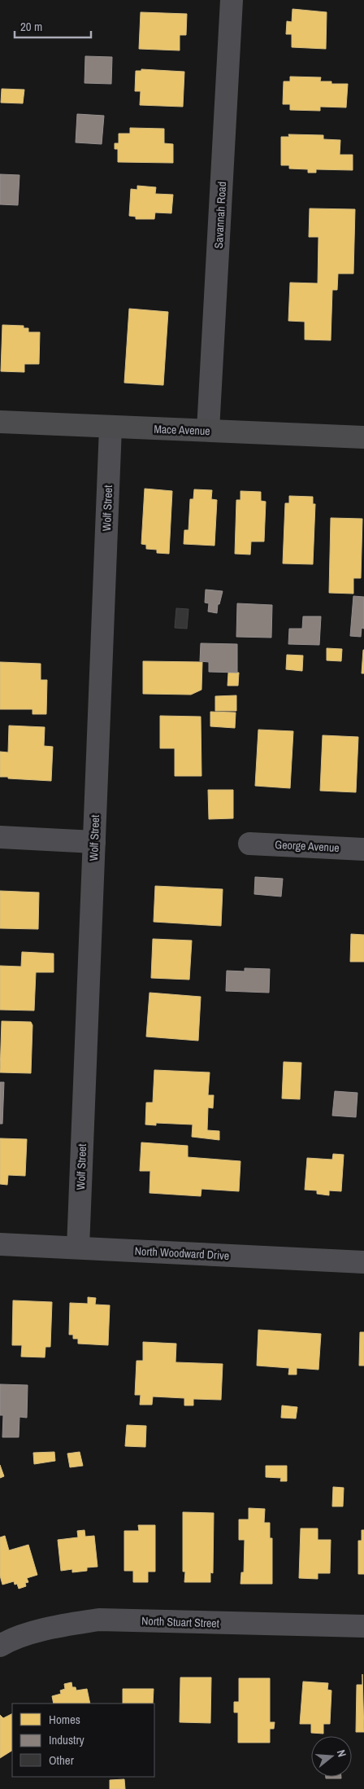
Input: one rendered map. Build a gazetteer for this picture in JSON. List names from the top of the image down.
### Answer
{
  "streets": {
    "main road": ["Mace Avenue"],
    "street": [
      "Savannah Road",
      "Wolf Street",
      "George Avenue",
      "North Woodward Drive",
      "North Stuart Street"
    ]
  },
  "crossings": [
    ["Savannah Road", "Mace Avenue"],
    ["Mace Avenue", "Wolf Street"],
    ["Wolf Street", "North Woodward Drive"]
  ],
  "legend": ["Homes", "Industry", "Other"],
  "scale_bar": "20 m",
  "north": "right"
}
